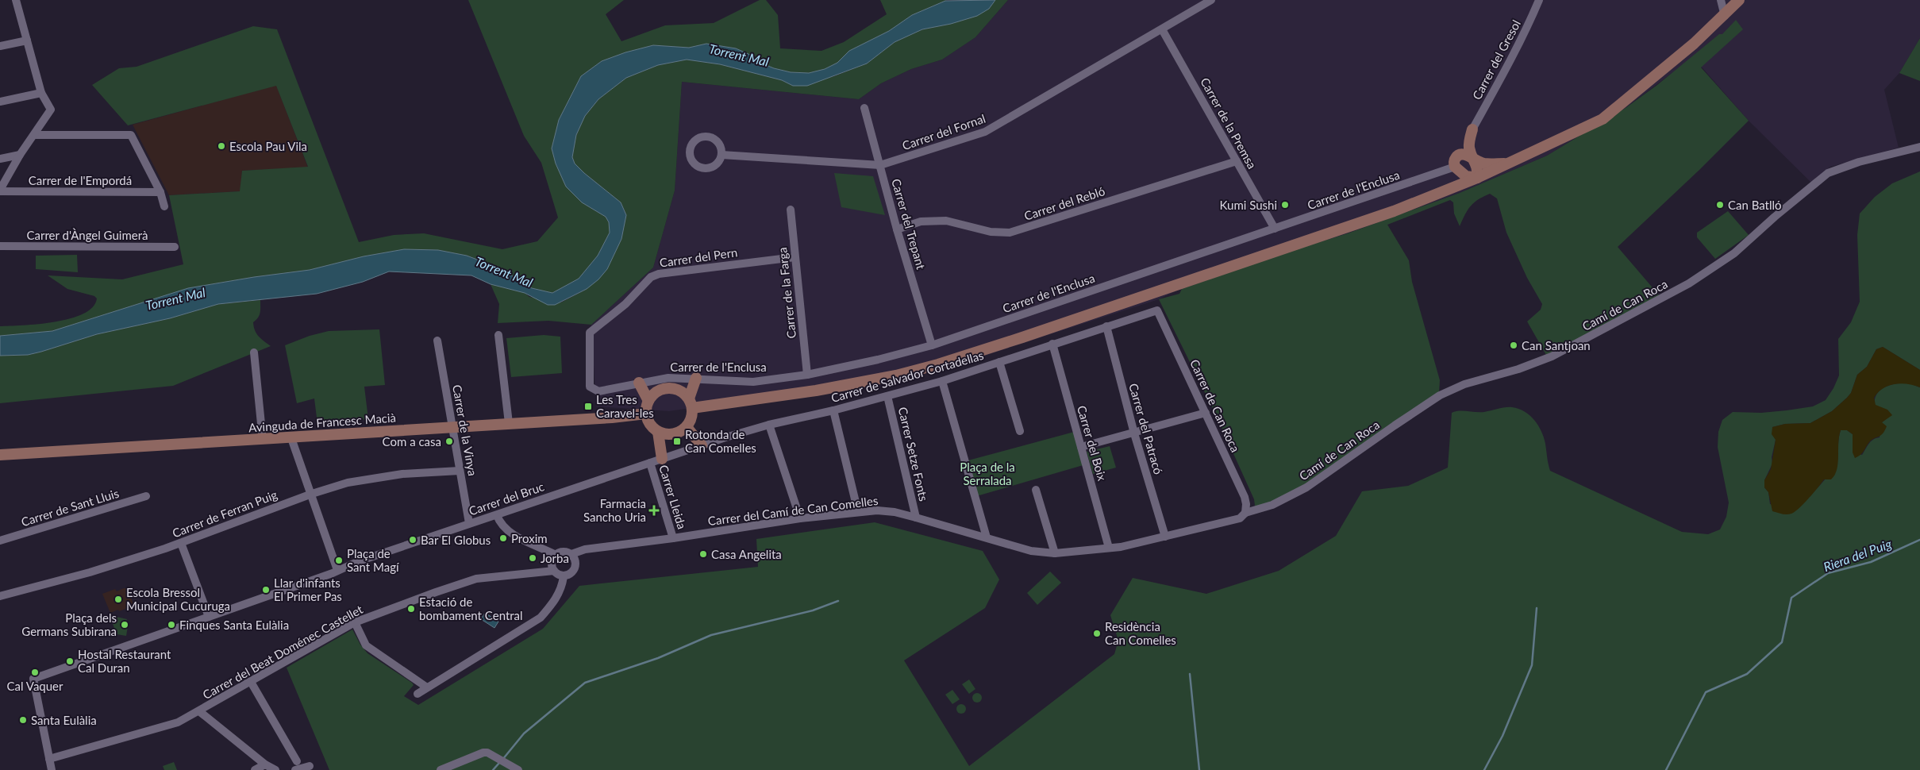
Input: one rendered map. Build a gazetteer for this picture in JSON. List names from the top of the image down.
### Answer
{
  "streets": {
    "street": [
      "Carrer del Gresol",
      "Carrer de la Premsa",
      "Carrer del Fornal",
      "Carrer de l'Empordá",
      "Carrer de l'Enclusa",
      "Carrer del Rebló",
      "Carrer del Trepant",
      "Carrer d'Àngel Guimerà",
      "Carrer del Pern",
      "Carrer de la Farga",
      "Camí de Can Roca",
      "Carrer de Salvador Cortadellas",
      "Carrer de Can Roca",
      "Avinguda de Francesc Macià",
      "Carrer del Patracó",
      "Carrer de la Vinya",
      "Carrer del Boix",
      "Carrer Setze Fonts",
      "Carrer Lleida",
      "Carrer del Bruc",
      "Carrer de Sant Lluis",
      "Carrer del Camí de Can Comelles",
      "Carrer de Ferran Puig",
      "Carrer del Beat Doménec Castellet"
    ]
  },
  "crossings": [
    ["Carrer de la Premsa", "Carrer del Fornal"],
    ["Carrer de la Premsa", "Carrer de l'Enclusa"],
    ["Carrer de la Premsa", "Carrer del Rebló"],
    ["Carrer del Fornal", "Carrer del Trepant"],
    ["Carrer de l'Enclusa", "Carrer del Trepant"],
    ["Carrer de l'Enclusa", "Carrer del Pern"],
    ["Carrer de l'Enclusa", "Carrer de la Farga"],
    ["Carrer del Rebló", "Carrer del Trepant"],
    ["Carrer del Pern", "Carrer de la Farga"],
    ["Camí de Can Roca", "Carrer de Can Roca"],
    ["Camí de Can Roca", "Carrer del Camí de Can Comelles"],
    ["Carrer de Salvador Cortadellas", "Carrer de Can Roca"],
    ["Carrer de Salvador Cortadellas", "Carrer del Patracó"],
    ["Carrer de Salvador Cortadellas", "Carrer del Boix"],
    ["Carrer de Salvador Cortadellas", "Carrer Setze Fonts"],
    ["Carrer de Salvador Cortadellas", "Carrer del Bruc"],
    ["Carrer de Can Roca", "Carrer del Camí de Can Comelles"],
    ["Avinguda de Francesc Macià", "Carrer de la Vinya"],
    ["Carrer del Patracó", "Carrer del Camí de Can Comelles"],
    ["Carrer de la Vinya", "Carrer del Bruc"],
    ["Carrer de la Vinya", "Carrer de Ferran Puig"],
    ["Carrer del Boix", "Carrer del Camí de Can Comelles"],
    ["Carrer Setze Fonts", "Carrer del Camí de Can Comelles"],
    ["Carrer Lleida", "Carrer del Bruc"],
    ["Carrer Lleida", "Carrer del Camí de Can Comelles"],
    ["Carrer del Camí de Can Comelles", "Carrer del Beat Doménec Castellet"]
  ],
  "water": ["Torrent Mal", "Riera del Puig"],
  "parks": ["Plaça de la Serralada"],
  "places": {
    "other": [
      "Escola Pau Vila",
      "Kumi Sushi",
      "Can Batlló",
      "Can Santjoan",
      "Com a casa",
      "Proxim",
      "Bar El Globus",
      "Casa Angelita",
      "Jorba",
      "Plaça de Sant Magí",
      "Llar d'infants El Primer Pas",
      "Escola Bressol Municipal Cucuruga",
      "Estació de bombament Central",
      "Plaça dels Germans Subirana",
      "Finques Santa Eulàlia",
      "Residència Can Comelles",
      "Hostal Restaurant Cal Duran",
      "Cal Vaquer",
      "Santa Eulàlia"
    ],
    "transit": ["Les Tres Caravel-les", "Rotonda de Can Comelles"],
    "health": ["Farmacia Sancho Uria"]
  }
}
